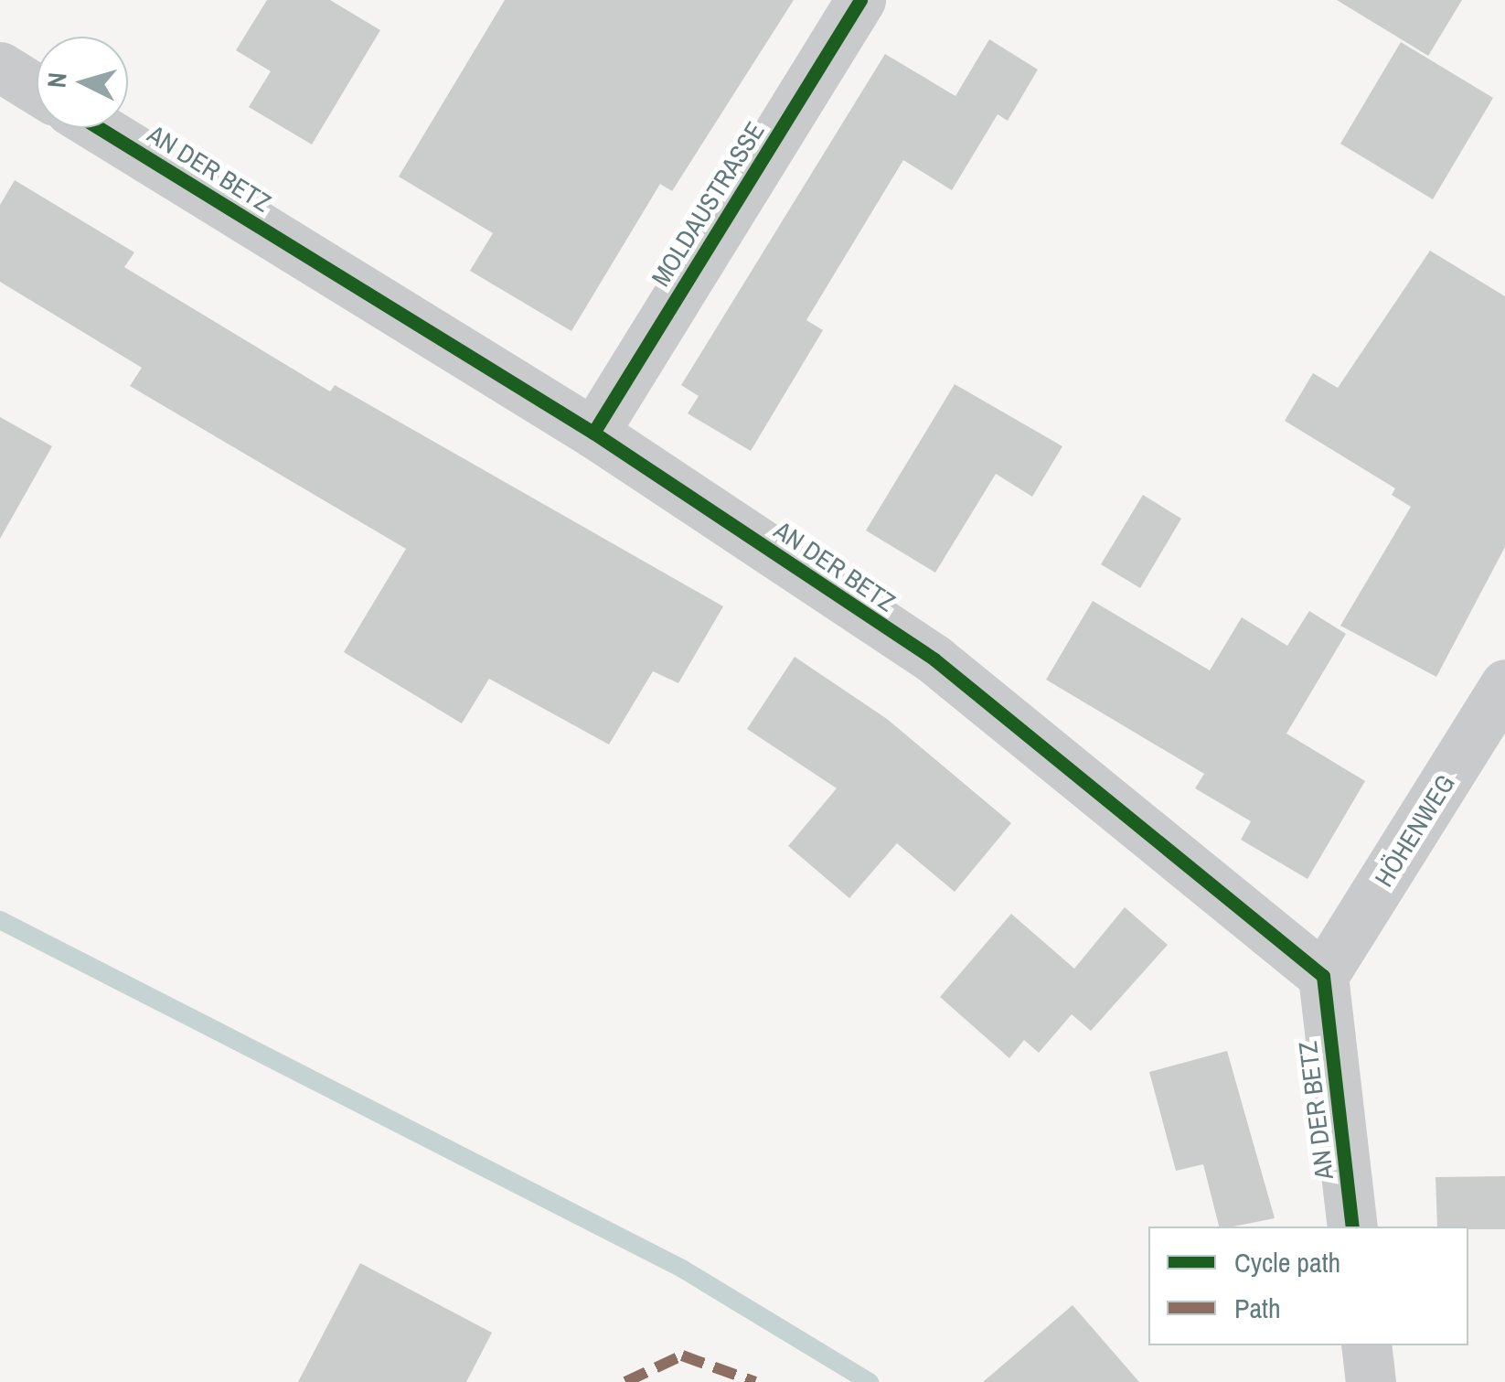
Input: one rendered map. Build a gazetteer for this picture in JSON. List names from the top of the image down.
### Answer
{
  "streets": {
    "street": ["AN DER BETZ", "MOLDAUSTRASSE", "HÖHENWEG"]
  },
  "crossings": [
    ["AN DER BETZ", "MOLDAUSTRASSE"],
    ["AN DER BETZ", "HÖHENWEG"]
  ],
  "legend": ["Cycle path", "Path"],
  "north": "left"
}
